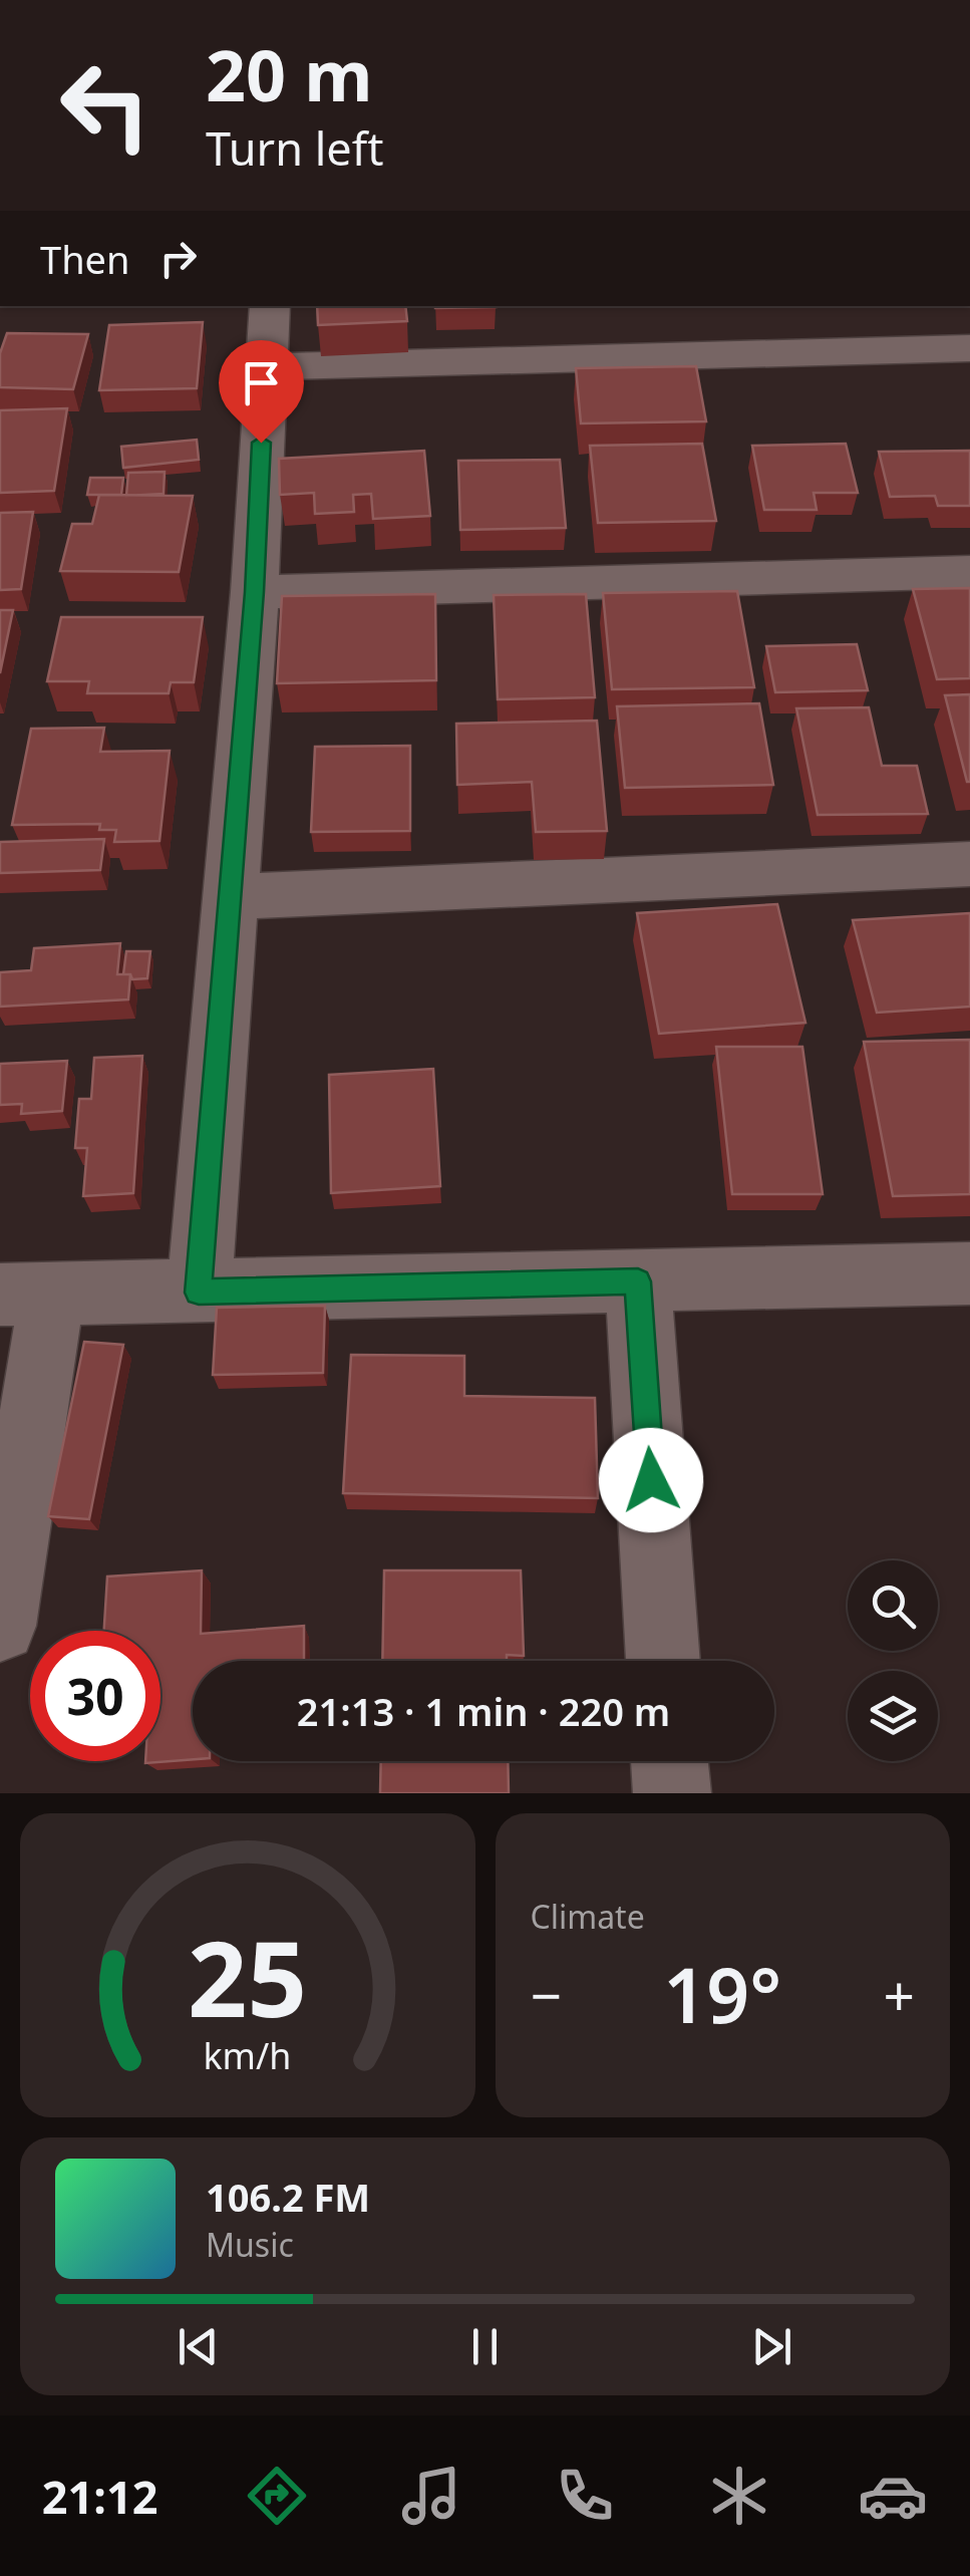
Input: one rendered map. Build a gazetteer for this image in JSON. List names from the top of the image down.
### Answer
{
  "page": {
    "turn": ["20 m", "Turn left"],
    "then": "Then",
    "limit": "30",
    "trip": "21:13 · 1 min · 220 m",
    "tile": "Climate",
    "heat": ["−", "19°", "+"],
    "song": ["106.2 FM", "Music"],
    "tabs": "21:12",
    "gauge": ["25", "km/h"]
  }
}
